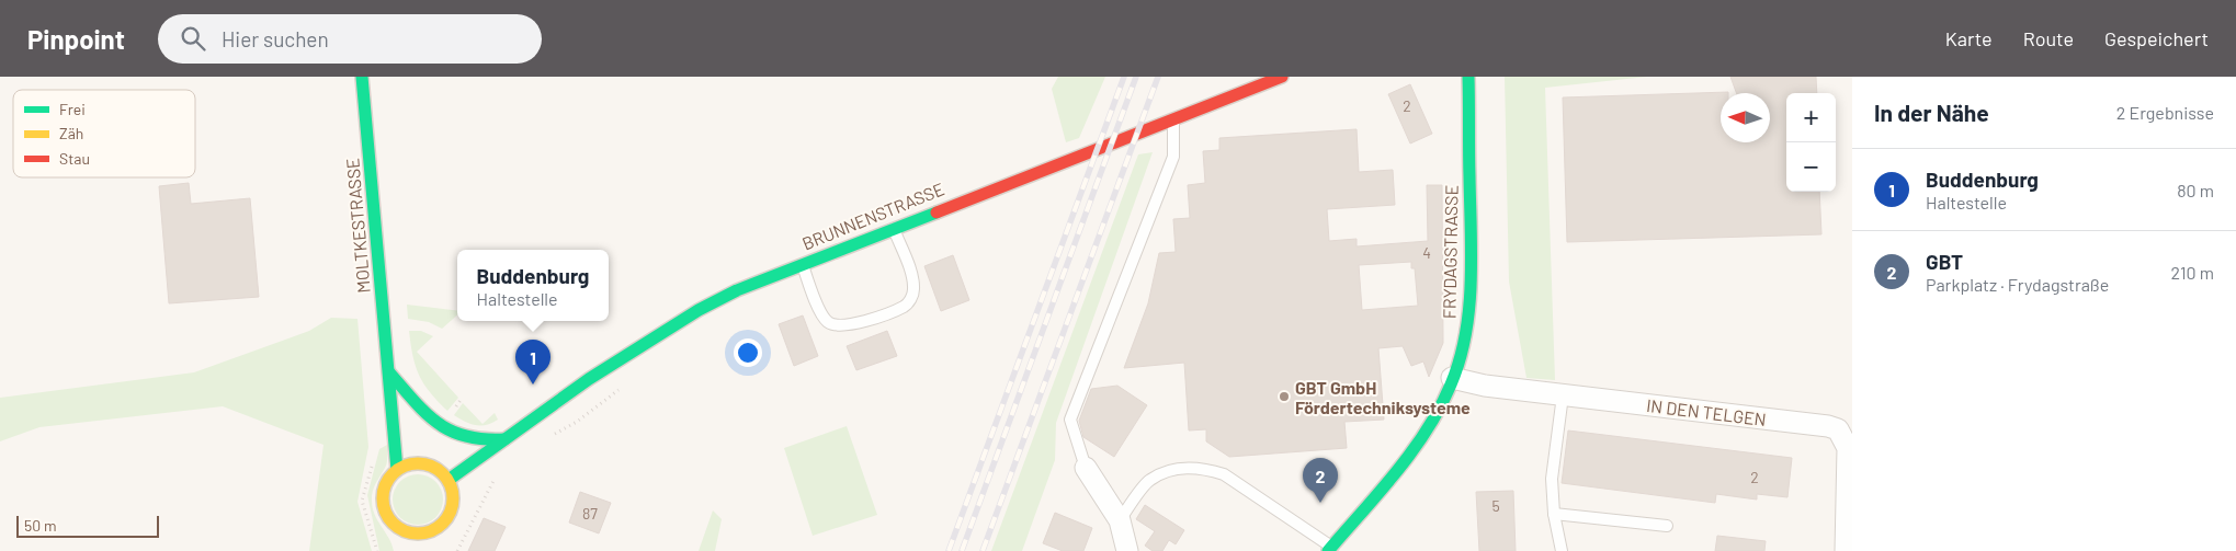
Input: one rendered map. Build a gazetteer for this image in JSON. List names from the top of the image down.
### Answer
{
  "streets": {
    "street": [
      "BRUNNENSTRASSE",
      "MOLTKESTRASSE",
      "FRYDAGSTRASSE",
      "IN DEN TELGEN"
    ]
  },
  "crossings": [
    ["BRUNNENSTRASSE", "MOLTKESTRASSE"],
    ["FRYDAGSTRASSE", "IN DEN TELGEN"]
  ],
  "places": ["GBT GmbH Fördertechniksysteme"],
  "house_numbers": [
    "2",
    "4",
    "2",
    "5",
    "87"
  ],
  "legend": ["Frei", "Zäh", "Stau"],
  "scale_bar": "50 m",
  "north": "left",
  "page": {
    "header": "Pinpoint",
    "search": "Hier suchen",
    "nav": ["Karte", "Route", "Gespeichert"],
    "heading": ["In der Nähe", "2 Ergebnisse"],
    "map_buttons": ["+", "−"],
    "list": [
      {
        "mark": "1",
        "name": "Buddenburg",
        "note": "Haltestelle",
        "value": "80 m"
      },
      {
        "mark": "2",
        "name": "GBT",
        "note": "Parkplatz · Frydagstraße",
        "value": "210 m"
      }
    ],
    "popup": ["Buddenburg", "Haltestelle"],
    "pins": ["1", "2"],
    "scale": "50 m"
  }
}
